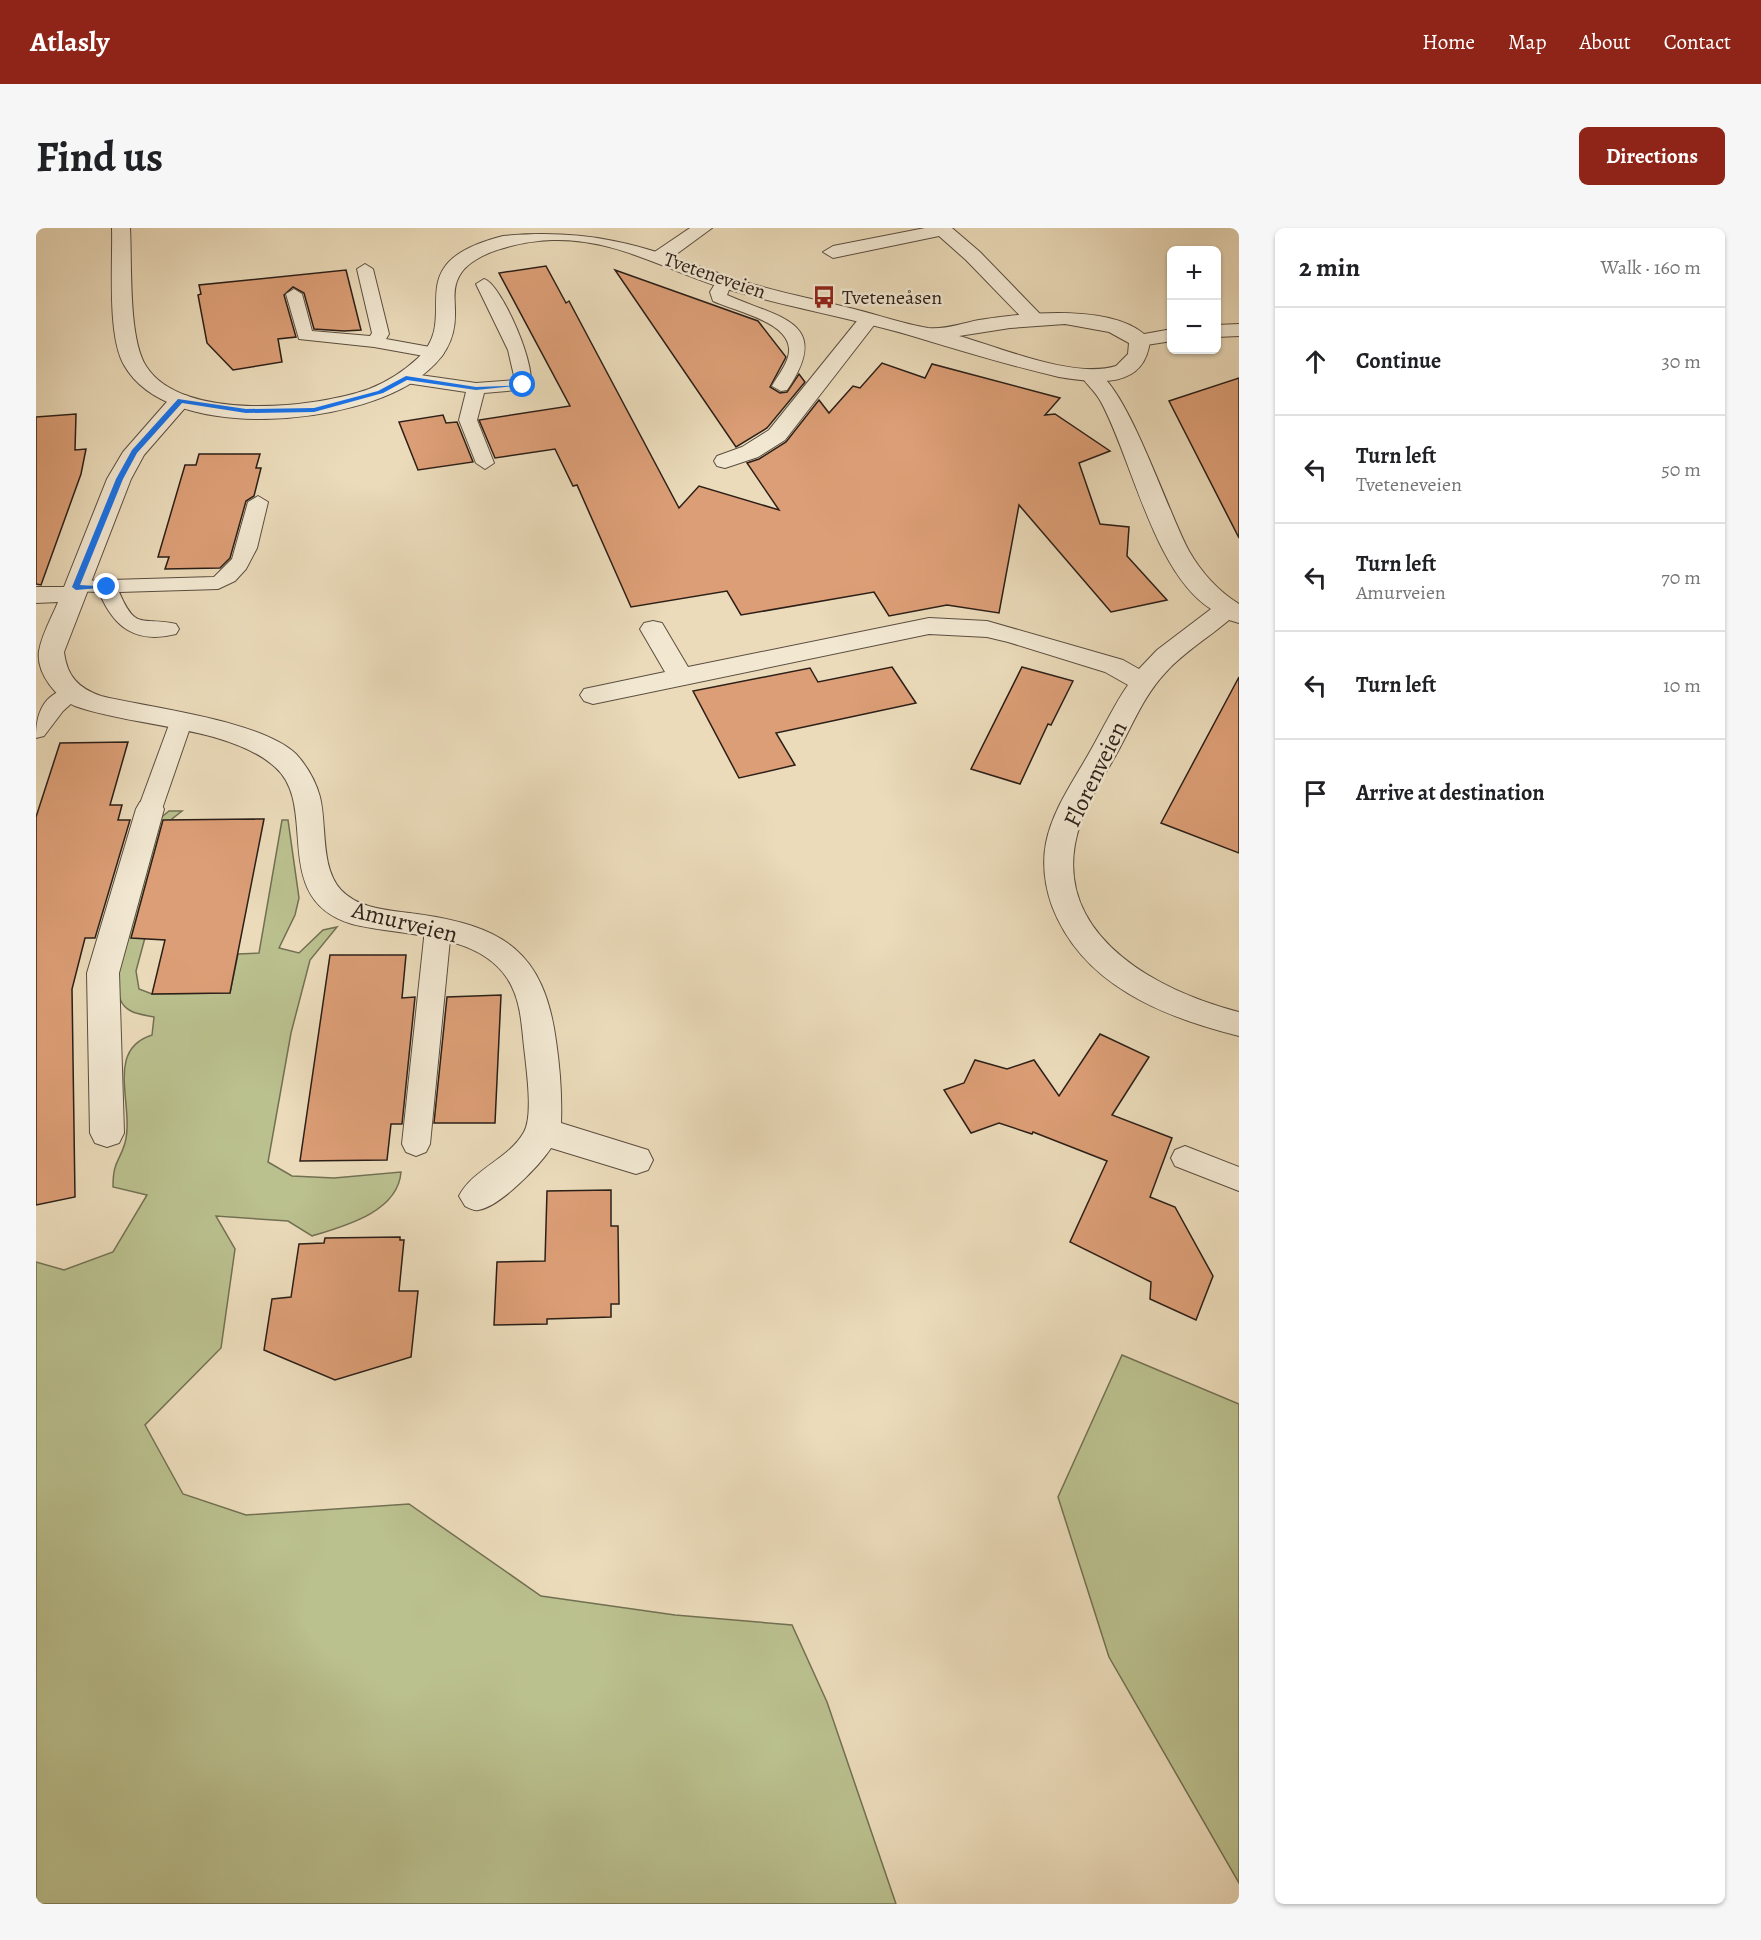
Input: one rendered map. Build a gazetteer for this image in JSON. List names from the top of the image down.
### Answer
{
  "streets": {
    "street": ["Tveteneveien", "Florenveien", "Amurveien"]
  },
  "crossings": [
    ["Tveteneveien", "Florenveien"]
  ],
  "places": {
    "bus stop": ["Tveteneåsen"]
  },
  "page": {
    "header": "Atlasly",
    "nav": [
      "Home",
      "Map",
      "About",
      "Contact"
    ],
    "buttons": "Directions",
    "title": "Find us",
    "heading": ["2 min", "Walk · 160 m"],
    "map_buttons": ["+", "−"],
    "list": [
      ["Continue", "30 m"],
      ["Turn left", "Tveteneveien", "50 m"],
      ["Turn left", "Amurveien", "70 m"],
      ["Turn left", "10 m"],
      "Arrive at destination"
    ]
  }
}
